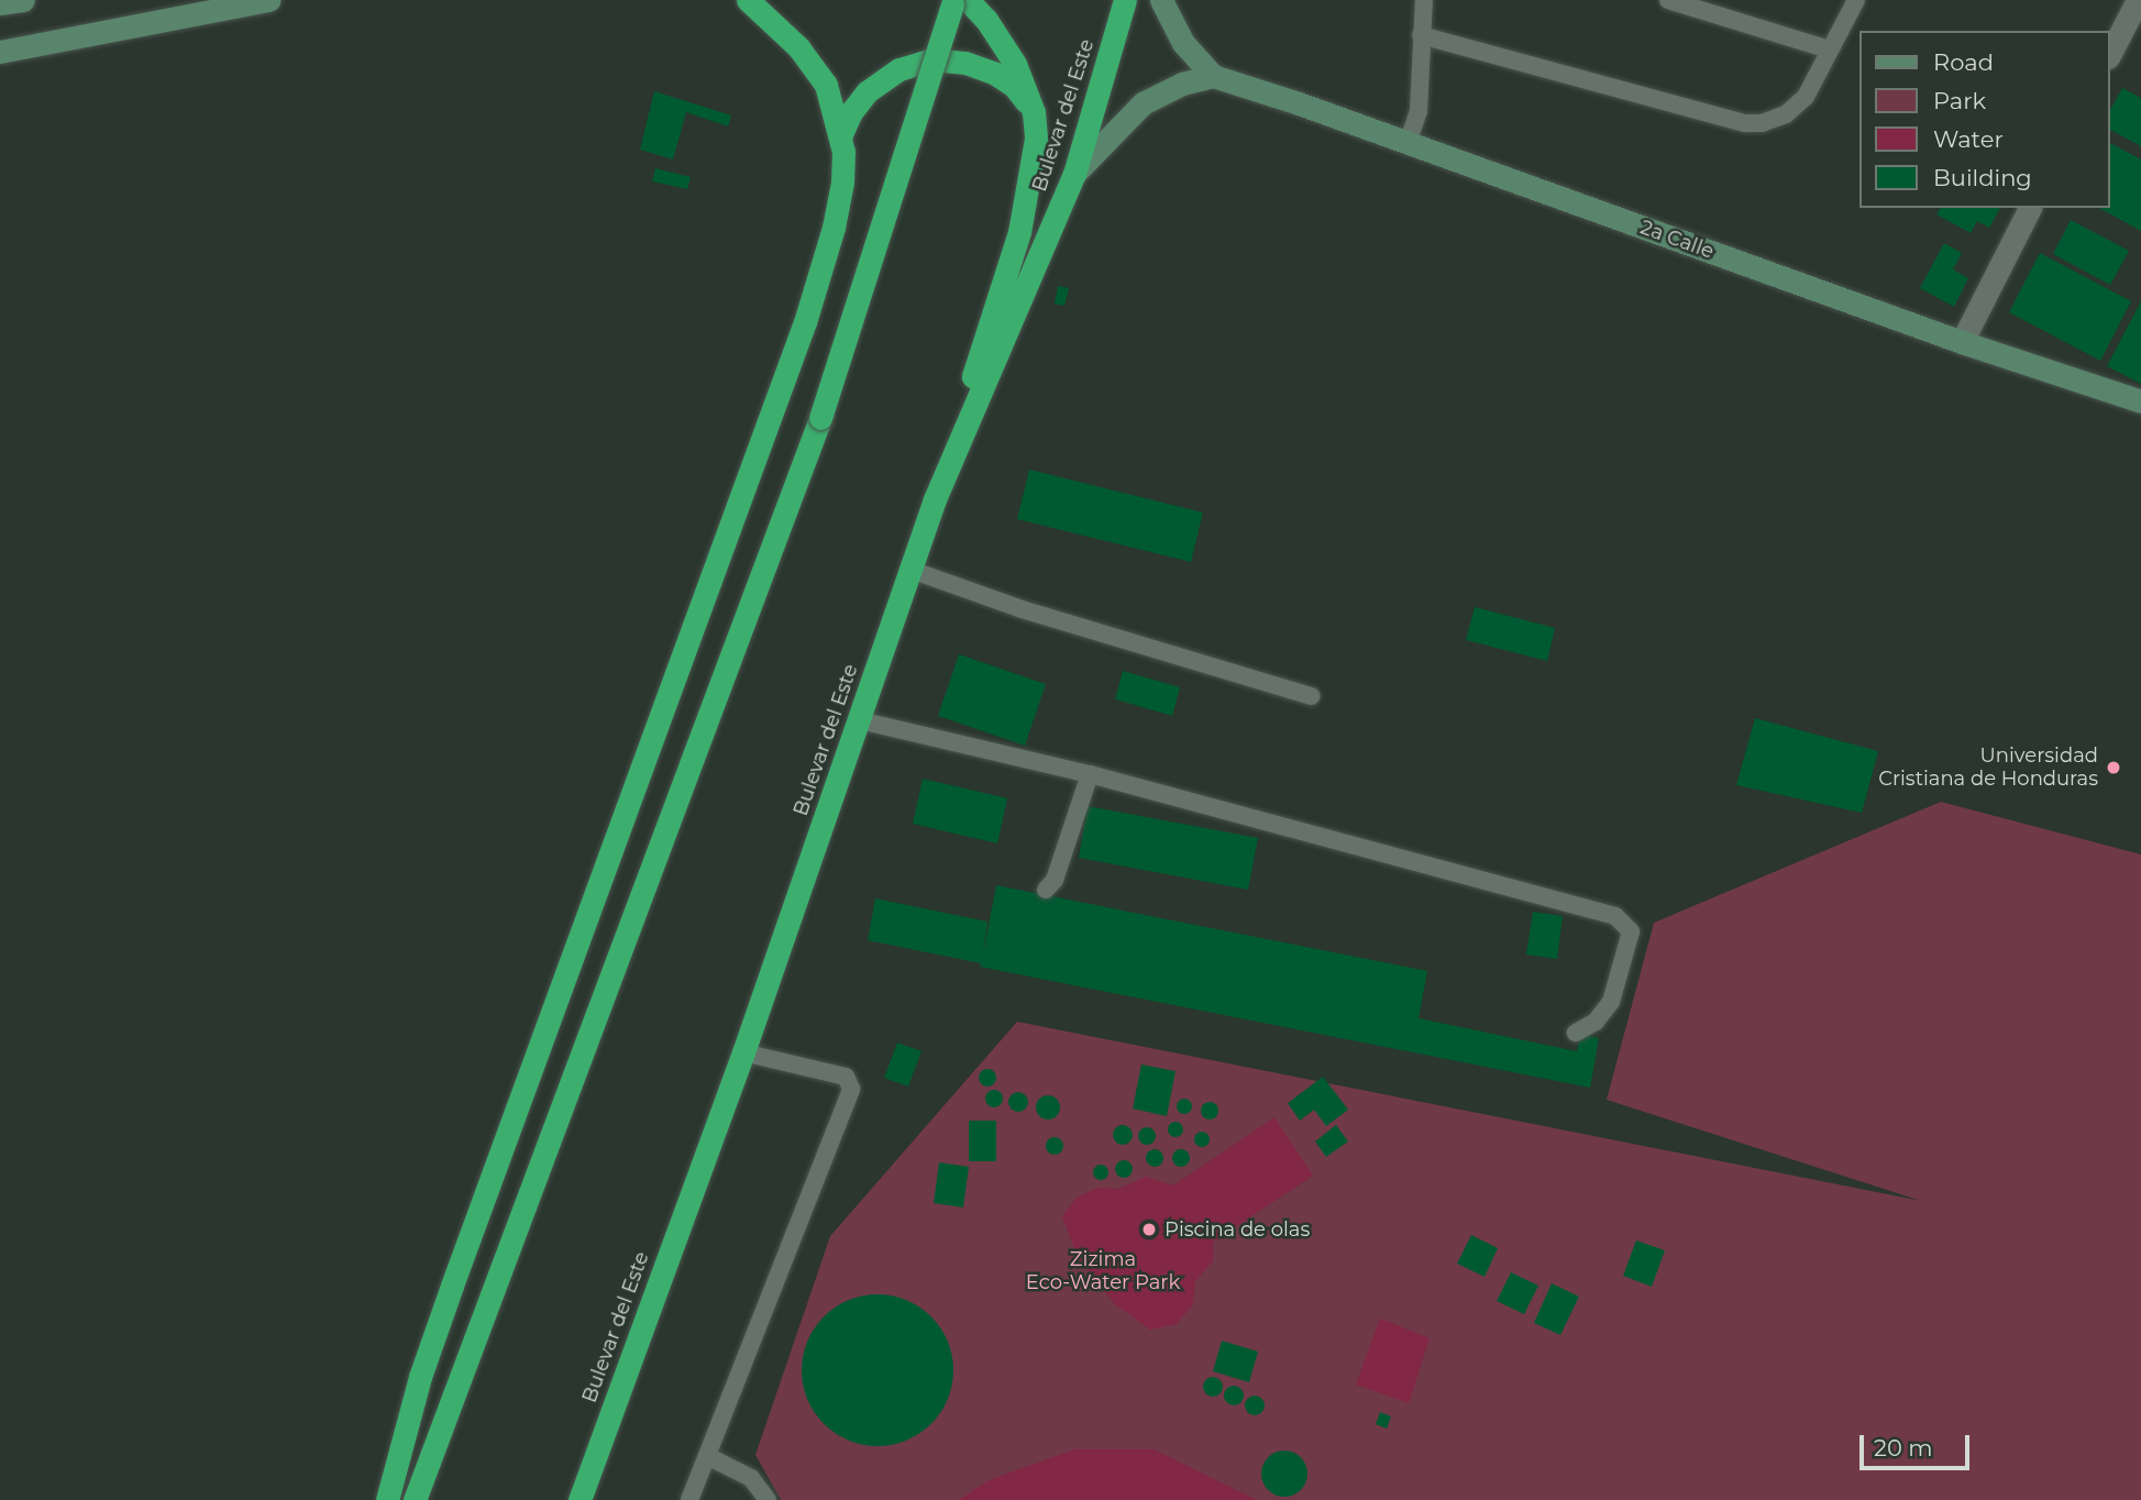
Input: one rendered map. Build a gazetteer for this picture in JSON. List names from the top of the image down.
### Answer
{
  "streets": {
    "highway": ["Bulevar del Este"],
    "street": ["2a Calle"]
  },
  "parks": ["Zizima Eco-Water Park"],
  "places": ["Universidad Cristiana de Honduras", "Piscina de olas"],
  "legend": [
    "Road",
    "Park",
    "Water",
    "Building"
  ],
  "scale_bar": "20 m"
}
